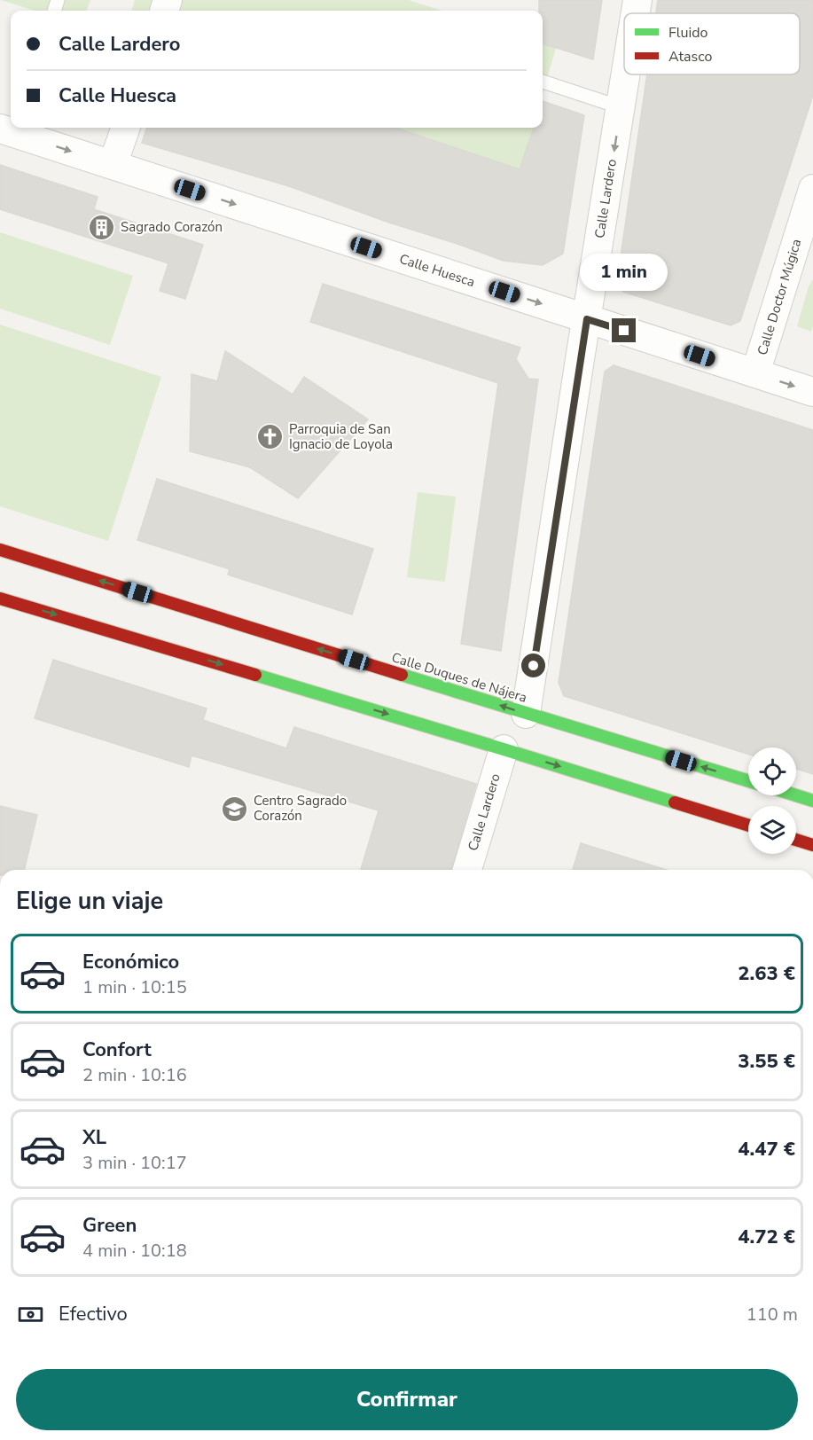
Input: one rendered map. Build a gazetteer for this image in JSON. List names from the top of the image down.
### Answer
{
  "streets": {
    "main road": ["Calle Duques de Nájera"],
    "street": ["Calle Lardero", "Calle Huesca", "Calle Doctor Múgica"]
  },
  "crossings": [
    ["Calle Lardero", "Calle Huesca"],
    ["Calle Lardero", "Calle Duques de Nájera"],
    ["Calle Huesca", "Calle Doctor Múgica"]
  ],
  "one_way": ["Calle Huesca"],
  "places": {
    "building": ["Sagrado Corazón"],
    "church": ["Parroquia de San Ignacio de Loyola"],
    "school or university": ["Centro Sagrado Corazón"]
  },
  "legend": ["Fluido", "Atasco"],
  "page": {
    "banner": ["Calle Lardero", "Calle Huesca"],
    "bubble": "1 min",
    "heading": "Elige un viaje",
    "list": [
      {
        "name": "Económico",
        "note": "1 min · 10:15",
        "value": "2.63 €"
      },
      {
        "name": "Confort",
        "note": "2 min · 10:16",
        "value": "3.55 €"
      },
      {
        "name": "XL",
        "note": "3 min · 10:17",
        "value": "4.47 €"
      },
      {
        "name": "Green",
        "note": "4 min · 10:18",
        "value": "4.72 €"
      }
    ],
    "pay": ["Efectivo", "110 m"],
    "buttons": "Confirmar"
  }
}
